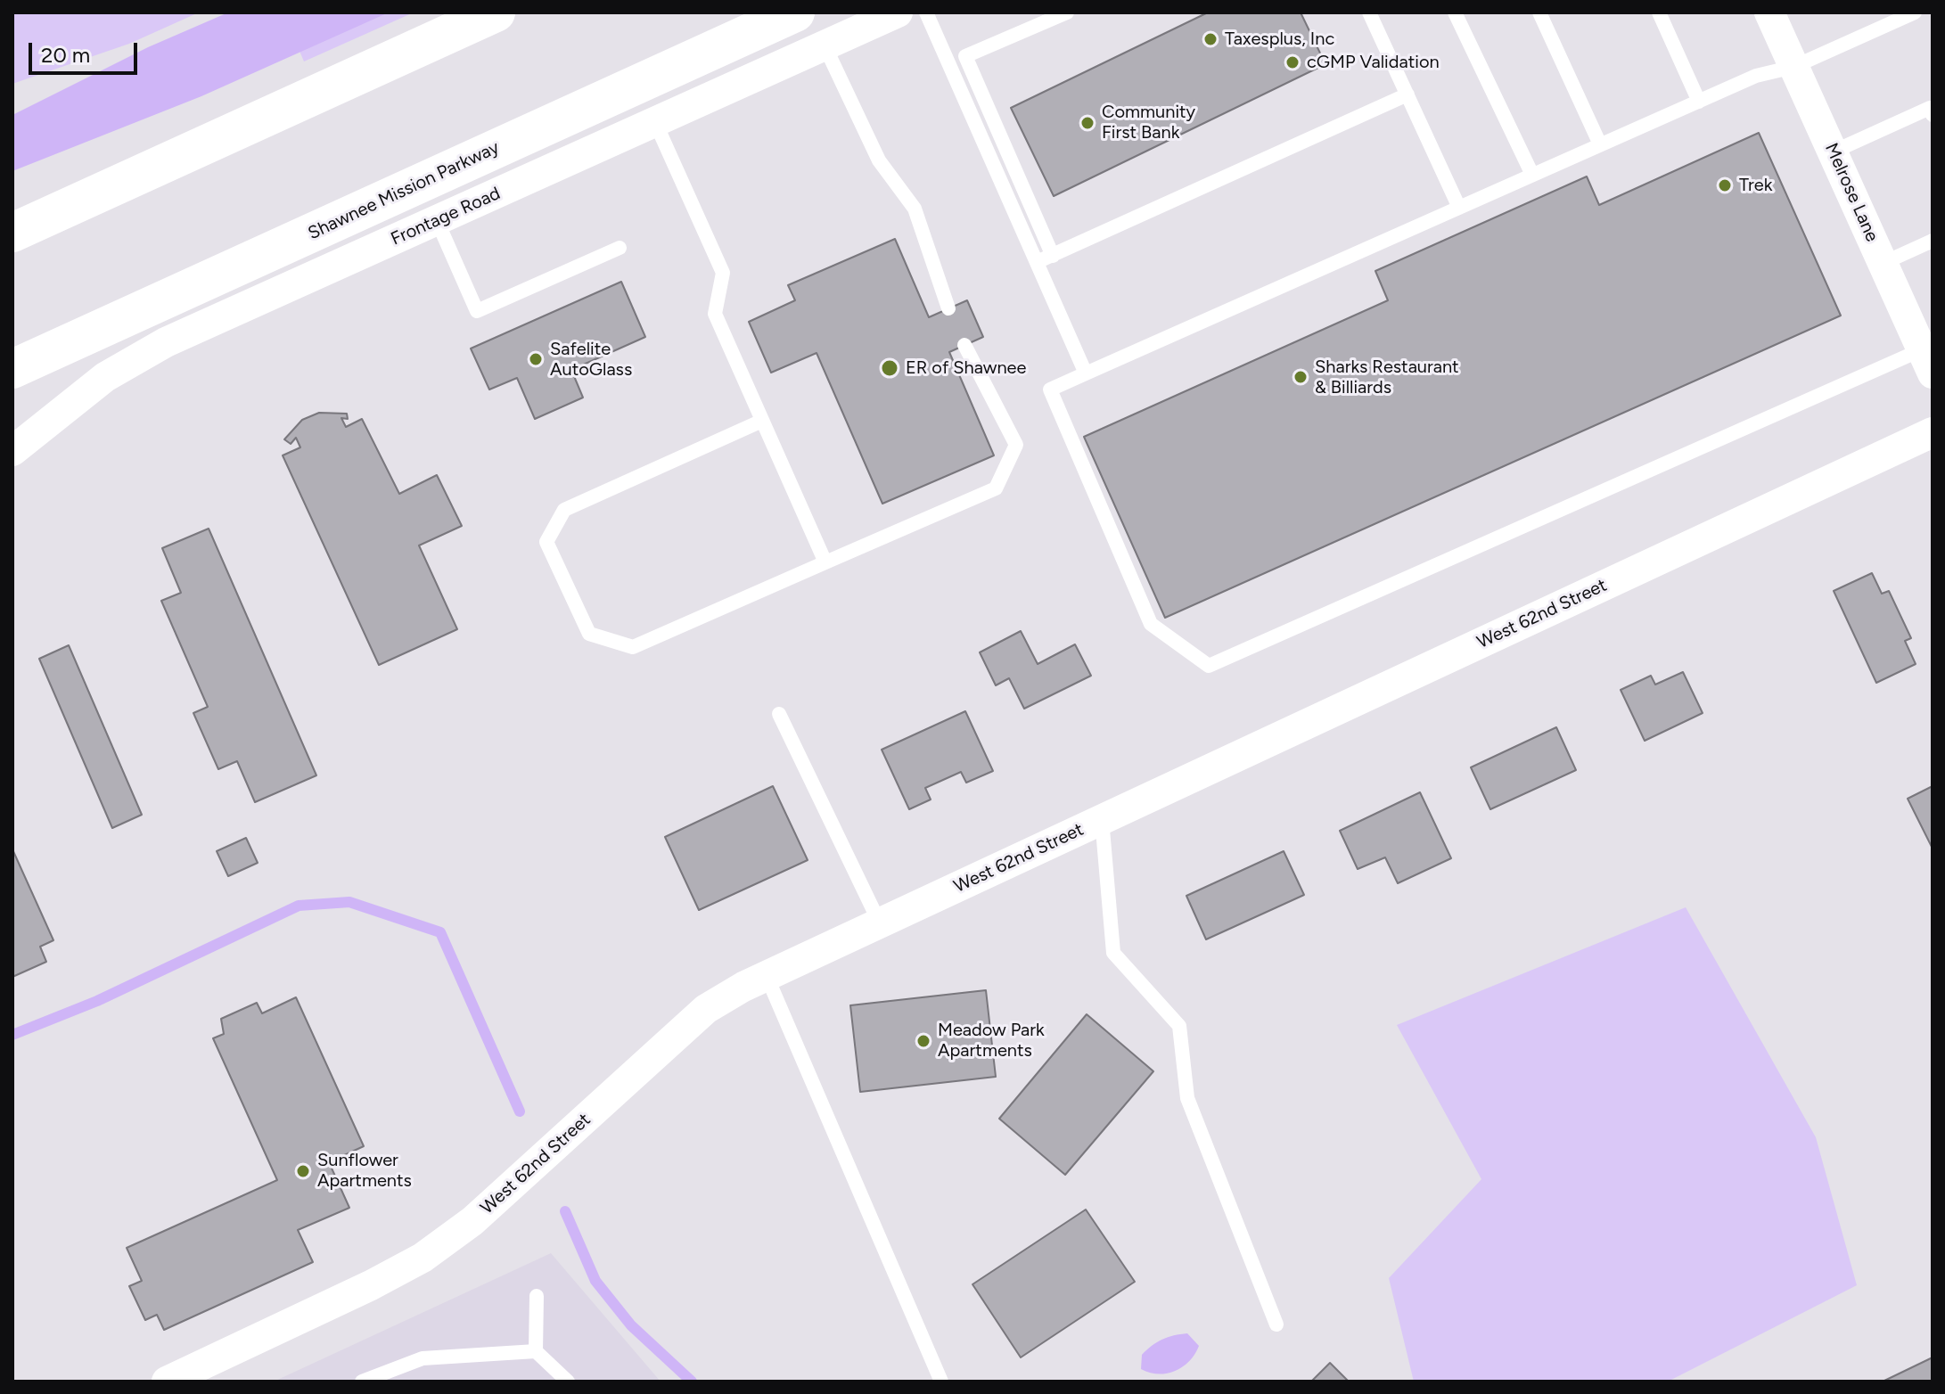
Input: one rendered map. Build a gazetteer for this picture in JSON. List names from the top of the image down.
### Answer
{
  "streets": {
    "highway": ["Shawnee Mission Parkway"],
    "street": ["Melrose Lane", "Frontage Road", "West 62nd Street"]
  },
  "places": [
    "Taxesplus, Inc",
    "cGMP Validation",
    "Community First Bank",
    "Trek",
    "Safelite AutoGlass",
    "ER of Shawnee",
    "Sharks Restaurant & Billiards",
    "Meadow Park Apartments",
    "Sunflower Apartments"
  ],
  "scale_bar": "20 m"
}
